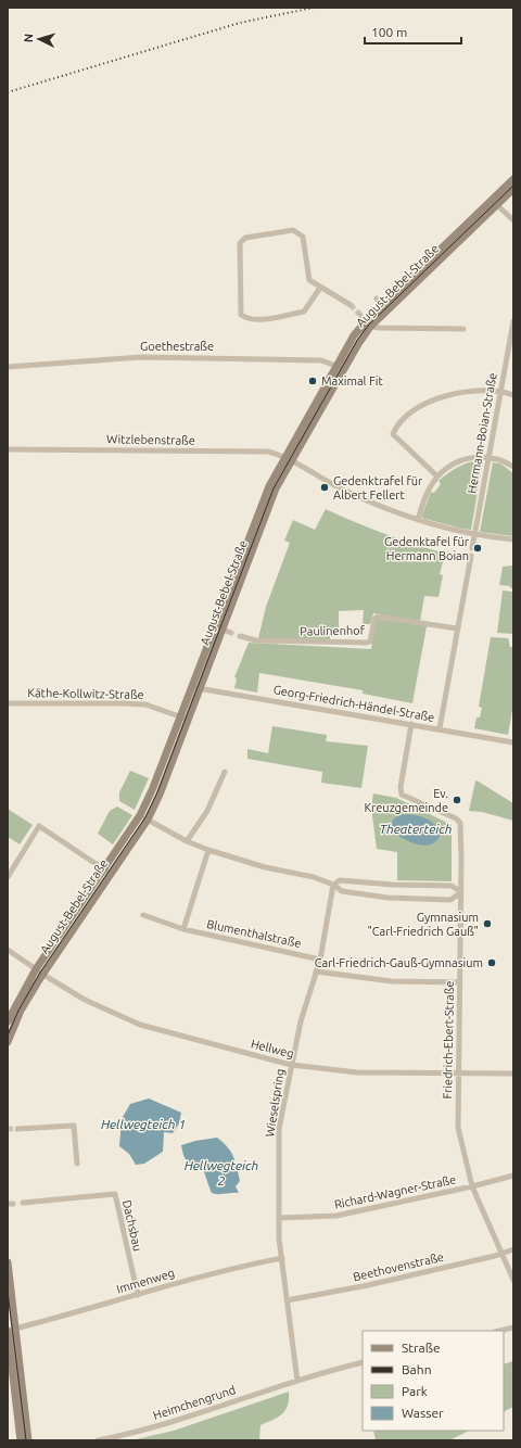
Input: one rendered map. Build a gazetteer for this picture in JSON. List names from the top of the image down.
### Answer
{
  "streets": {
    "street": [
      "August-Bebel-Straße",
      "Goethestraße",
      "Hermann-Boian-Straße",
      "Witzlebenstraße",
      "Paulinenhof",
      "Käthe-Kollwitz-Straße",
      "Georg-Friedrich-Händel-Straße",
      "Blumenthalstraße",
      "Friedrich-Ebert-Straße",
      "Hellweg",
      "Wieselspring",
      "Richard-Wagner-Straße",
      "Dachsbau",
      "Beethovenstraße",
      "Immenweg",
      "Heimchengrund"
    ]
  },
  "crossings": [
    ["August-Bebel-Straße", "Goethestraße"],
    ["August-Bebel-Straße", "Witzlebenstraße"],
    ["August-Bebel-Straße", "Käthe-Kollwitz-Straße"],
    ["August-Bebel-Straße", "Georg-Friedrich-Händel-Straße"],
    ["August-Bebel-Straße", "Hellweg"],
    ["Hermann-Boian-Straße", "Witzlebenstraße"],
    ["Georg-Friedrich-Händel-Straße", "Friedrich-Ebert-Straße"],
    ["Blumenthalstraße", "Wieselspring"],
    ["Friedrich-Ebert-Straße", "Hellweg"],
    ["Friedrich-Ebert-Straße", "Richard-Wagner-Straße"],
    ["Friedrich-Ebert-Straße", "Beethovenstraße"],
    ["Hellweg", "Wieselspring"],
    ["Wieselspring", "Richard-Wagner-Straße"],
    ["Wieselspring", "Beethovenstraße"],
    ["Wieselspring", "Immenweg"],
    ["Wieselspring", "Heimchengrund"],
    ["Dachsbau", "Immenweg"]
  ],
  "water": ["Theaterteich", "Hellwegteich 1", "Hellwegteich 2"],
  "places": [
    "Maximal Fit",
    "Gedenktrafel für Albert Fellert",
    "Gedenktafel für Hermann Boian",
    "Ev. Kreuzgemeinde",
    "Gymnasium \"Carl-Friedrich Gauß\"",
    "Carl-Friedrich-Gauß-Gymnasium"
  ],
  "legend": [
    "Straße",
    "Bahn",
    "Park",
    "Wasser"
  ],
  "scale_bar": "100 m",
  "north": "left"
}
